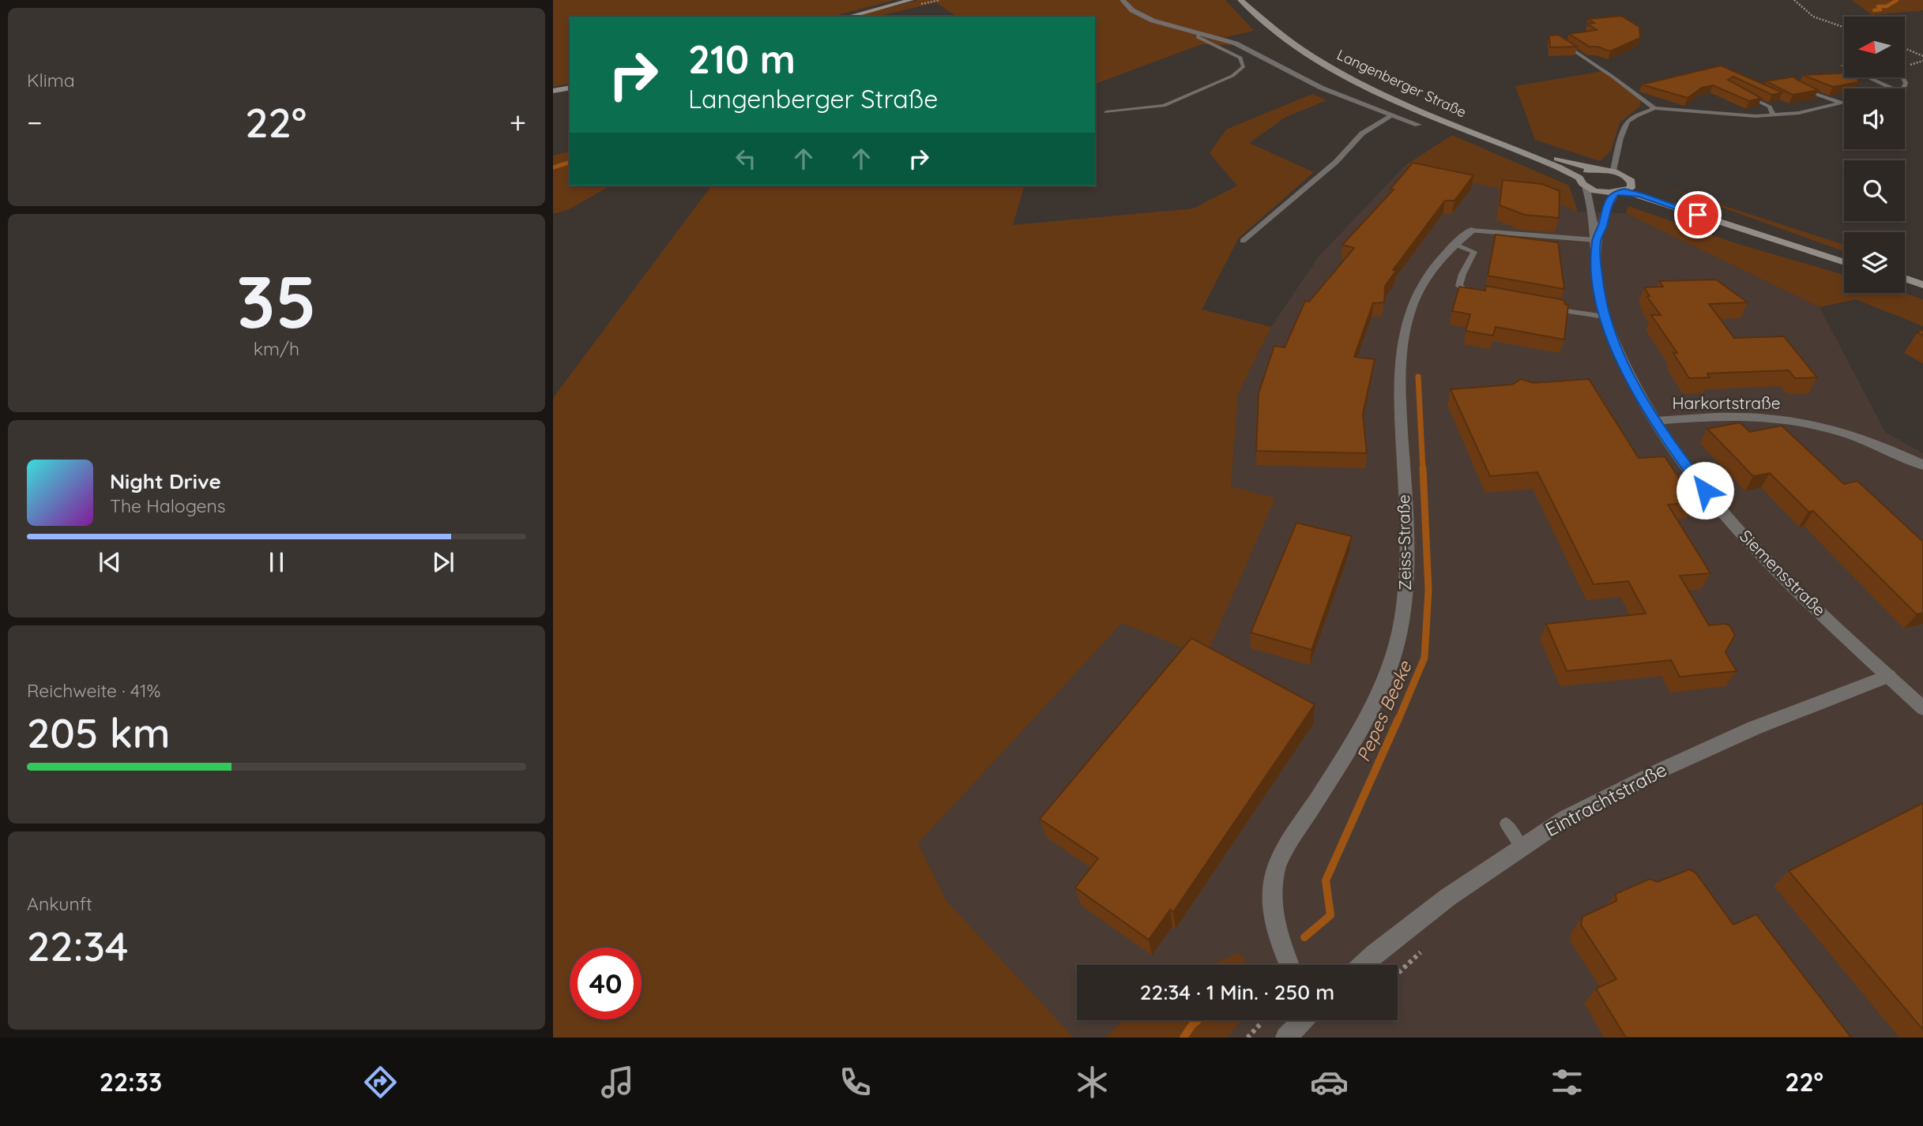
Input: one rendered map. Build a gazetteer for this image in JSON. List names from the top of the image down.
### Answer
{
  "streets": {
    "main road": ["Langenberger Straße"],
    "street": [
      "Harkortstraße",
      "Zeiss-Straße",
      "Siemensstraße",
      "Eintrachtstraße"
    ]
  },
  "crossings": [
    ["Harkortstraße", "Siemensstraße"],
    ["Siemensstraße", "Eintrachtstraße"]
  ],
  "water": ["Pepes Beeke"],
  "north": "left",
  "page": {
    "tile": [
      "Klima",
      ["35", "km/h"],
      ["Reichweite · 41%", "205 km"],
      ["Ankunft", "22:34"]
    ],
    "turn": ["210 m", "Langenberger Straße"],
    "heat": ["−", "22°", "+"],
    "song": ["Night Drive", "The Halogens"],
    "limit": "40",
    "trip": "22:34 · 1 Min. · 250 m",
    "tabs": ["22:33", "22°"]
  }
}
